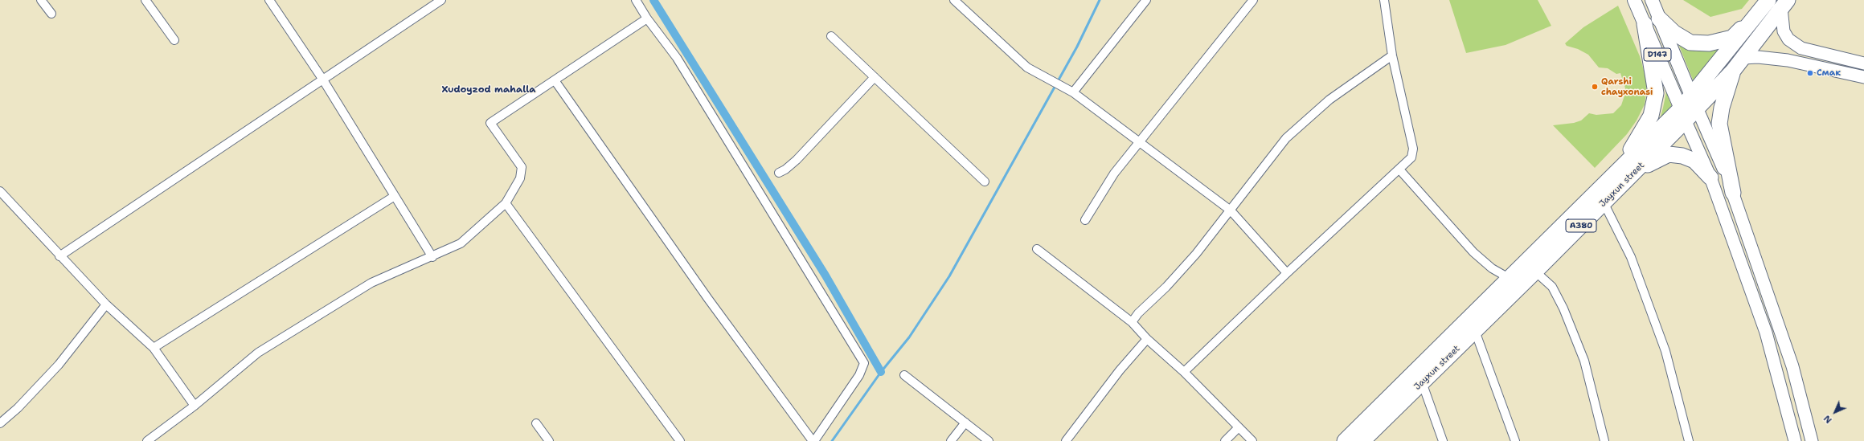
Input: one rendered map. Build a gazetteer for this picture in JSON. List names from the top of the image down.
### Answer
{
  "streets": {
    "highway": ["Jayxun street", "A380"],
    "main road": ["D147"]
  },
  "crossings": [
    ["D147", "Jayxun street"]
  ],
  "districts": ["Xudoyzod mahalla"],
  "places": ["Смак", "Qarshi chayxonasi"],
  "north": "bottom left"
}
